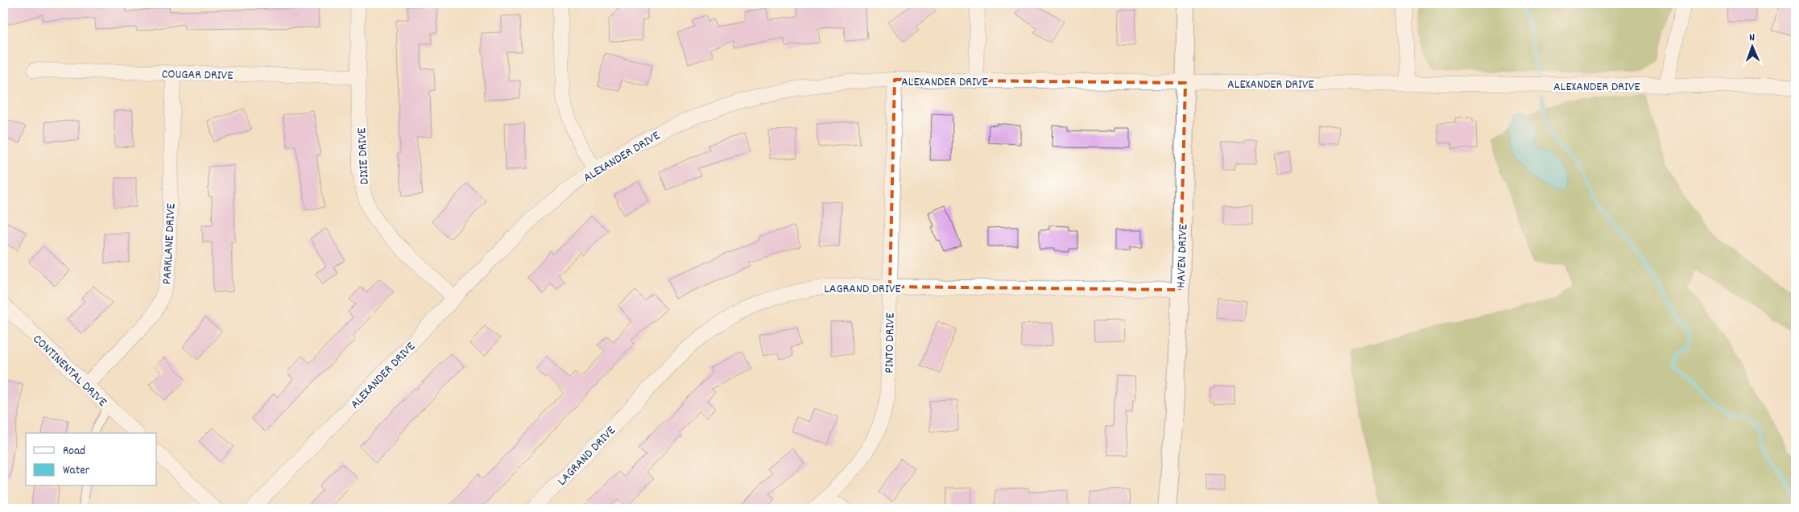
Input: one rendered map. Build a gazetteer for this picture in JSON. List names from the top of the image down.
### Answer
{
  "streets": {
    "street": [
      "COUGAR DRIVE",
      "ALEXANDER DRIVE",
      "DIXIE DRIVE",
      "PARKLANE DRIVE",
      "HAVEN DRIVE",
      "LAGRAND DRIVE",
      "PINTO DRIVE",
      "CONTINENTAL DRIVE"
    ]
  },
  "crossings": [
    ["COUGAR DRIVE", "DIXIE DRIVE"],
    ["COUGAR DRIVE", "PARKLANE DRIVE"],
    ["ALEXANDER DRIVE", "DIXIE DRIVE"],
    ["ALEXANDER DRIVE", "HAVEN DRIVE"],
    ["ALEXANDER DRIVE", "PINTO DRIVE"],
    ["PARKLANE DRIVE", "CONTINENTAL DRIVE"],
    ["HAVEN DRIVE", "LAGRAND DRIVE"],
    ["LAGRAND DRIVE", "PINTO DRIVE"]
  ],
  "legend": ["Road", "Water"],
  "north": "top"
}
